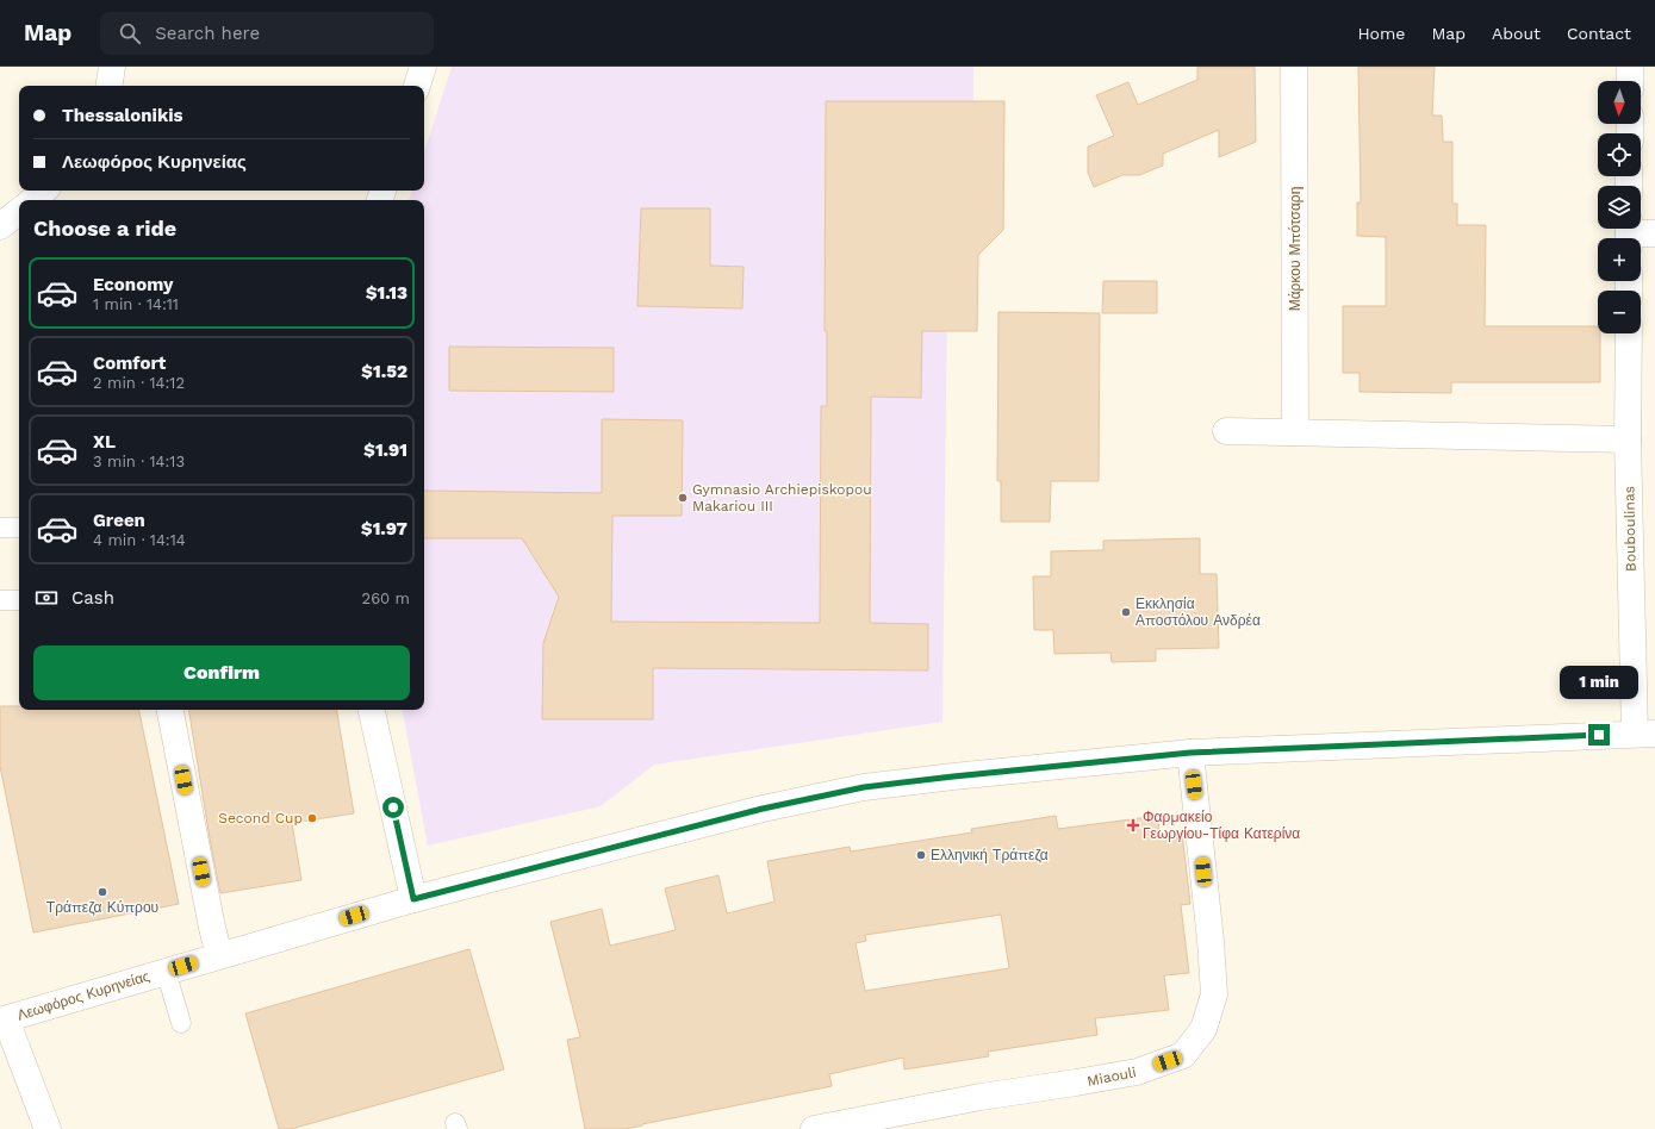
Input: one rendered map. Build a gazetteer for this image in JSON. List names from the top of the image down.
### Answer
{
  "streets": {
    "street": [
      "Μάρκου Μπότσαρη",
      "Bouboulinas",
      "Λεωφόρος Κυρηνείας",
      "Miaouli"
    ]
  },
  "crossings": [
    ["Bouboulinas", "Λεωφόρος Κυρηνείας"],
    ["Λεωφόρος Κυρηνείας", "Miaouli"]
  ],
  "places": {
    "other": [
      "Gymnasio Archiepiskopou Makariou III",
      "Εκκλησία Αποστόλου Ανδρέα",
      "Second Cup",
      "Ελληνική Τράπεζα",
      "Τράπεζα Κύπρου"
    ],
    "health": ["Φαρμακείο Γεωργίου-Τίφα Κατερίνα"]
  },
  "north": "bottom",
  "page": {
    "header": "Map",
    "search": "Search here",
    "nav": [
      "Home",
      "Map",
      "About",
      "Contact"
    ],
    "map_buttons": ["+", "−"],
    "banner": ["Thessalonikis", "Λεωφόρος Κυρηνείας"],
    "heading": "Choose a ride",
    "list": [
      {
        "name": "Economy",
        "note": "1 min · 14:11",
        "value": "$1.13"
      },
      {
        "name": "Comfort",
        "note": "2 min · 14:12",
        "value": "$1.52"
      },
      {
        "name": "XL",
        "note": "3 min · 14:13",
        "value": "$1.91"
      },
      {
        "name": "Green",
        "note": "4 min · 14:14",
        "value": "$1.97"
      }
    ],
    "pay": ["Cash", "260 m"],
    "buttons": "Confirm",
    "bubble": "1 min"
  }
}
